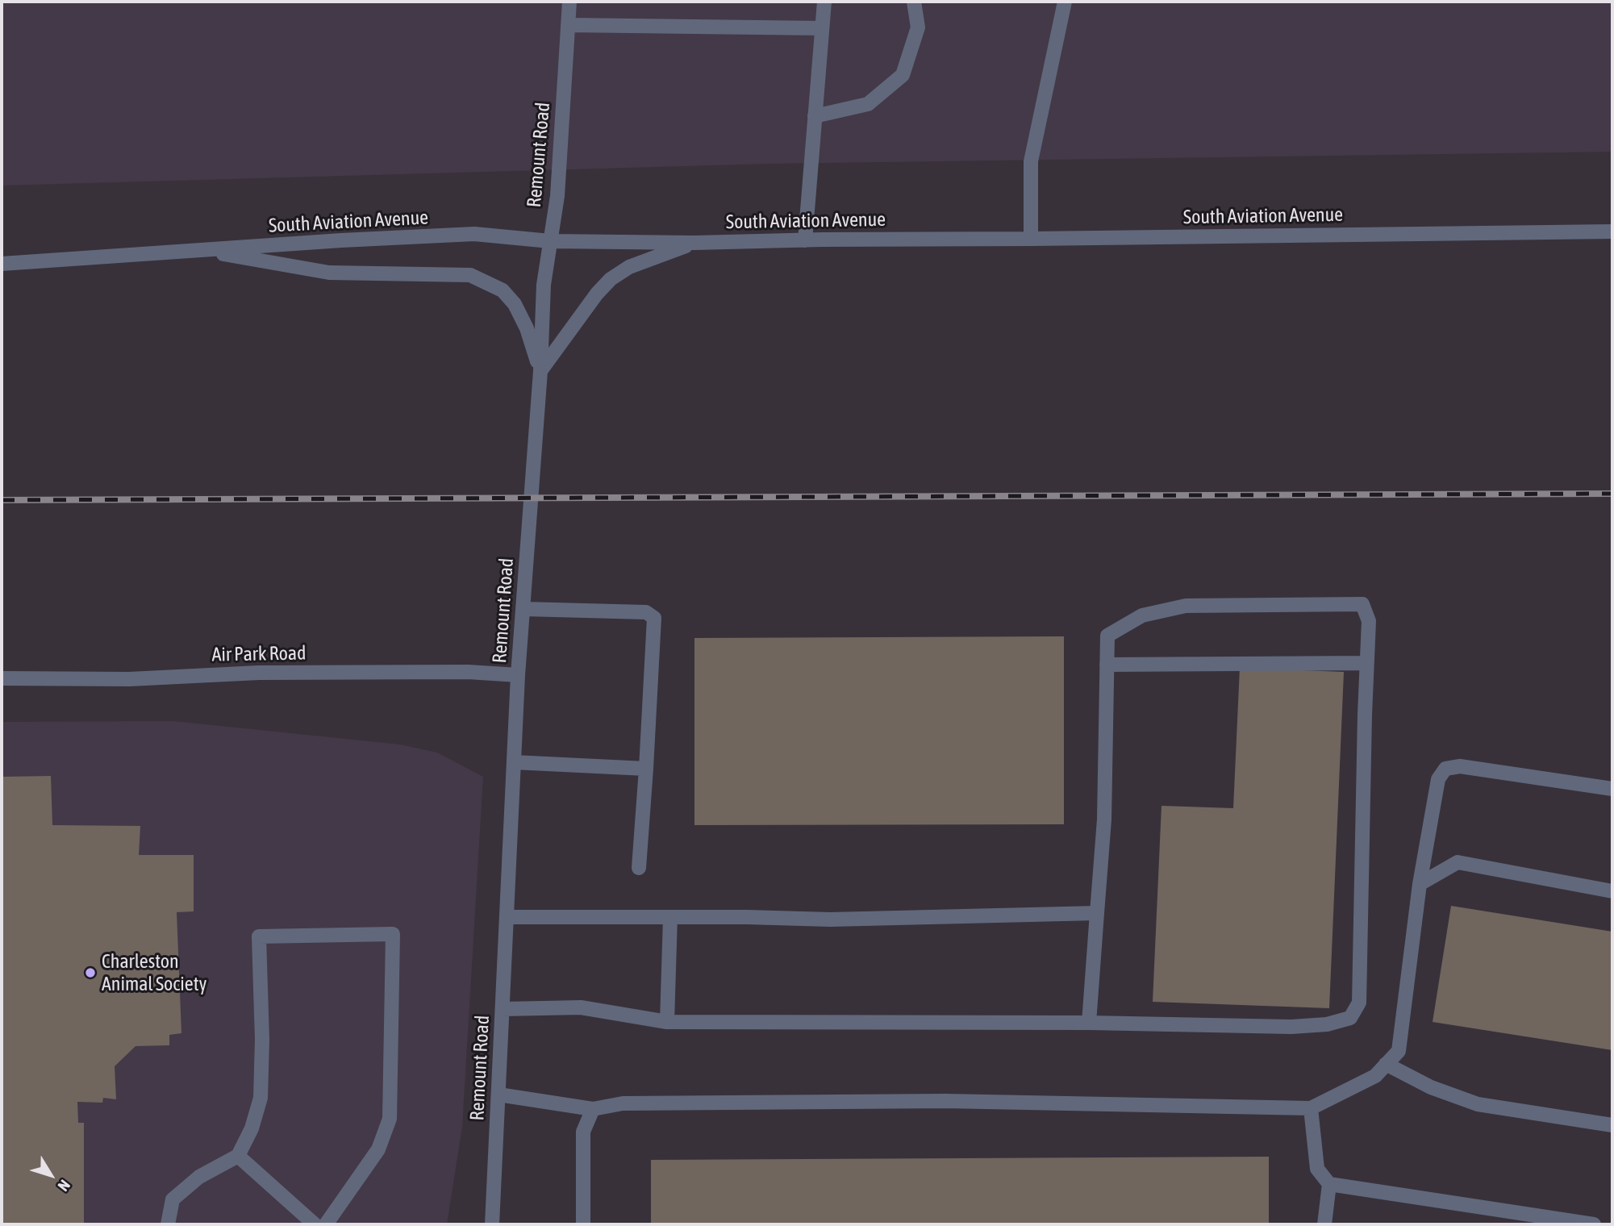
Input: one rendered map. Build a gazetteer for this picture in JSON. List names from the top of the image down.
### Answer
{
  "streets": {
    "street": ["Remount Road", "South Aviation Avenue", "Air Park Road"]
  },
  "crossings": [
    ["Remount Road", "South Aviation Avenue"],
    ["Remount Road", "Air Park Road"]
  ],
  "places": ["Charleston Animal Society"],
  "north": "bottom right"
}
